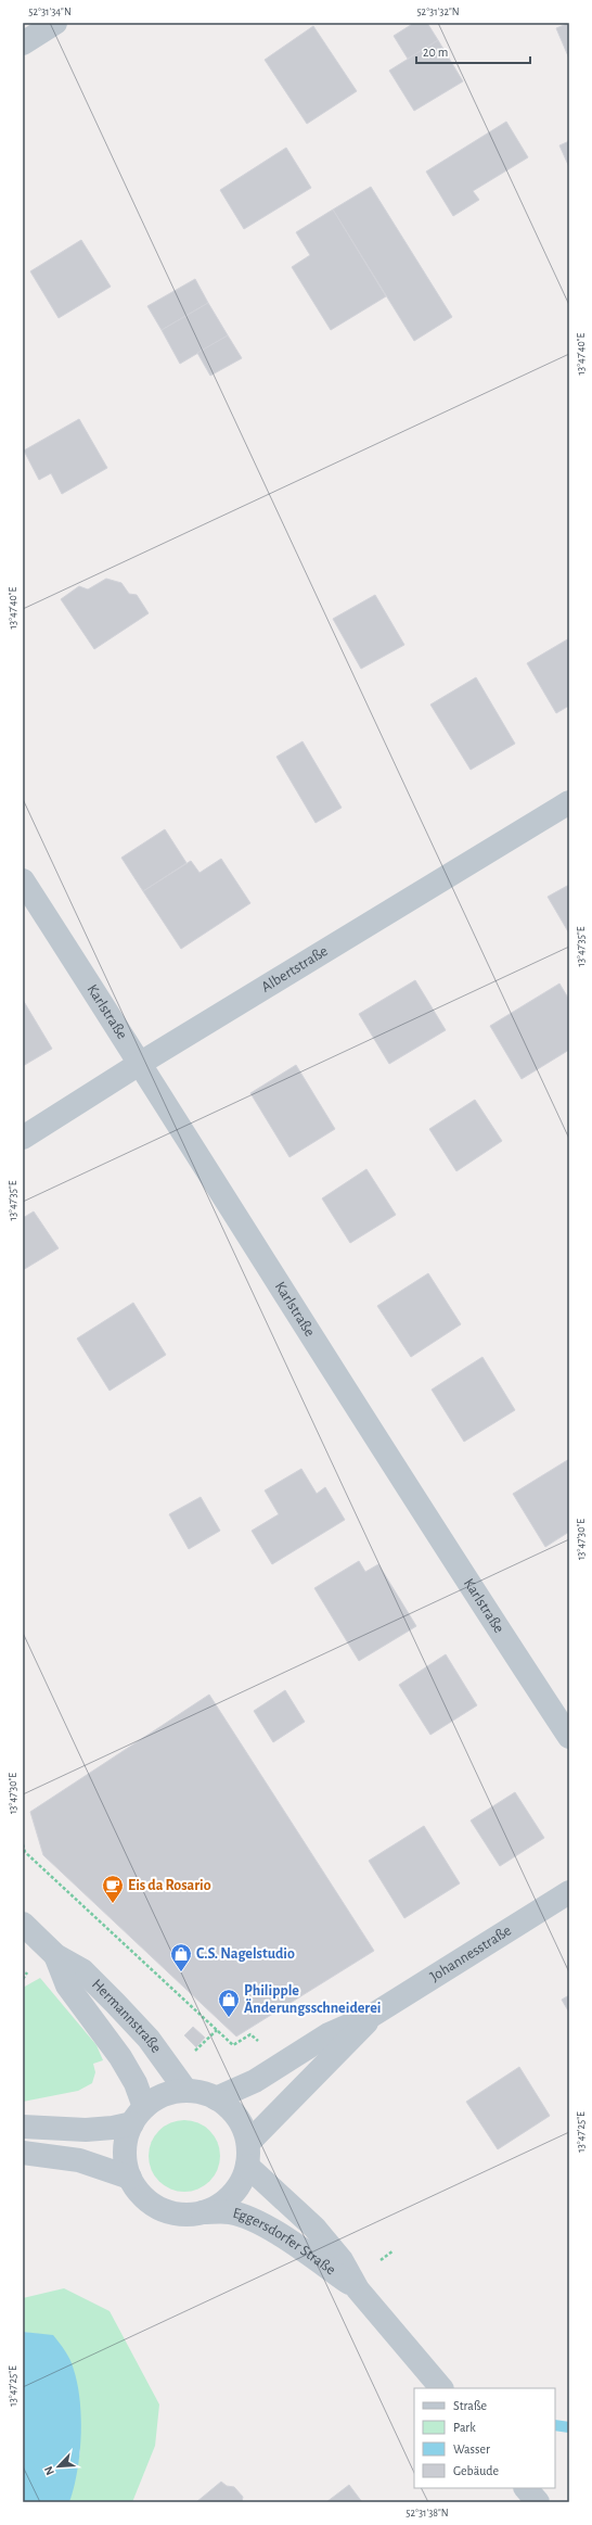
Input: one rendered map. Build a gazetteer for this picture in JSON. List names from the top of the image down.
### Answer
{
  "streets": {
    "street": [
      "Albertstraße",
      "Karlstraße",
      "Johannesstraße",
      "Hermannstraße",
      "Eggersdorfer Straße"
    ]
  },
  "crossings": [
    ["Albertstraße", "Karlstraße"],
    ["Johannesstraße", "Hermannstraße"],
    ["Johannesstraße", "Eggersdorfer Straße"],
    ["Hermannstraße", "Eggersdorfer Straße"]
  ],
  "places": {
    "cafe": ["Eis da Rosario"],
    "shop": ["C.S. Nagelstudio", "Philipple Änderungsschneiderei"]
  },
  "legend": [
    "Straße",
    "Park",
    "Wasser",
    "Gebäude"
  ],
  "scale_bar": "20 m",
  "north": "bottom left",
  "coordinates": [
    "52°31'34\"N",
    "52°31'32\"N",
    "13°47'40\"E",
    "13°47'35\"E",
    "13°47'30\"E",
    "13°47'25\"E",
    "52°31'38\"N"
  ]
}
